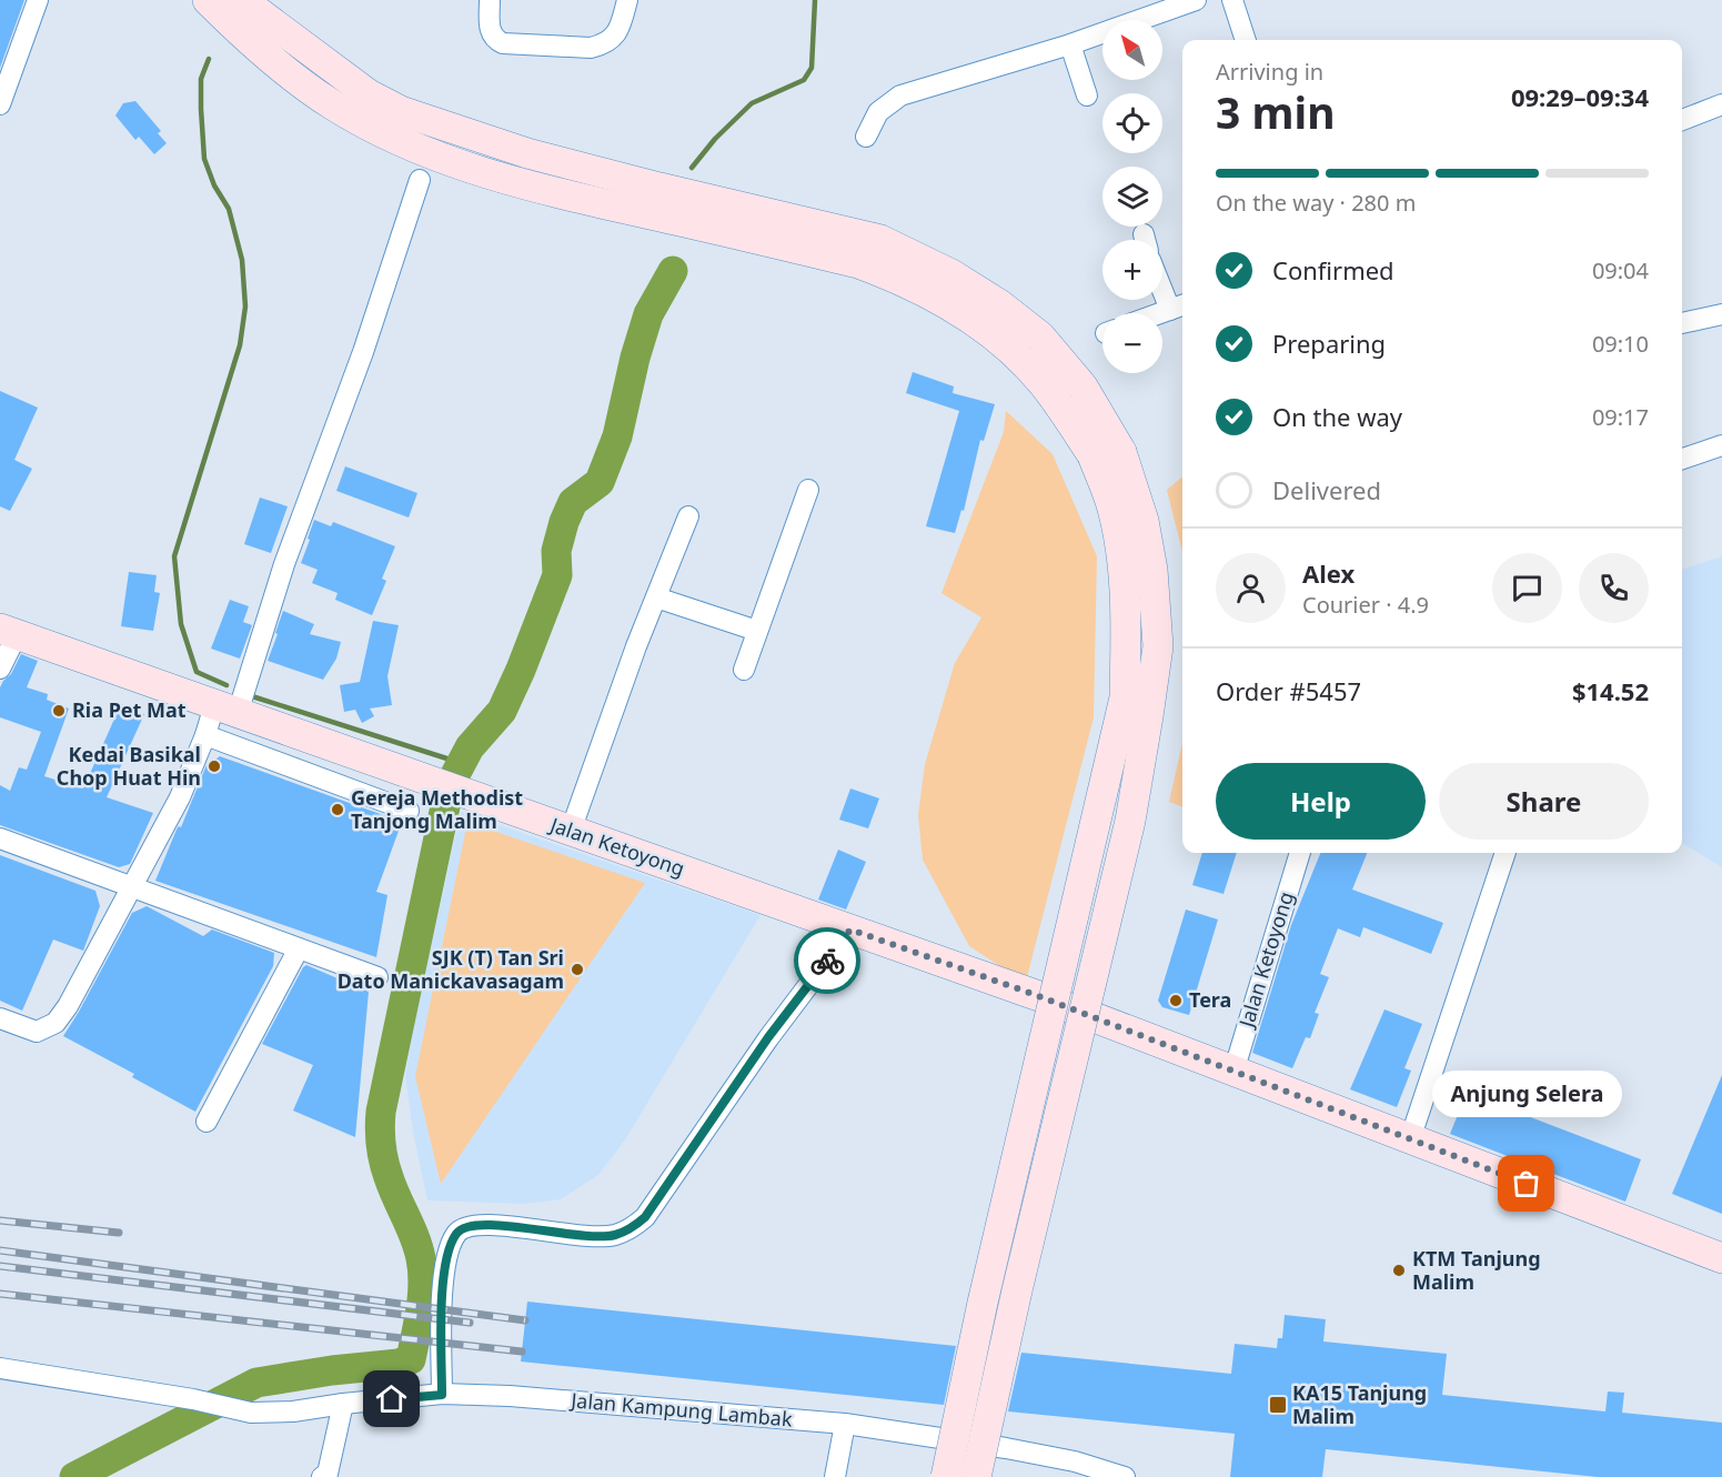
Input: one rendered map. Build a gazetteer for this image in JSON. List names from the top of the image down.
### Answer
{
  "streets": {
    "main road": ["Jalan Ketoyong"],
    "street": ["Jalan Kampung Lambak"]
  },
  "places": {
    "other": [
      "Ria Pet Mat",
      "Kedai Basikal Chop Huat Hin",
      "Gereja Methodist Tanjong Malim",
      "SJK (T) Tan Sri Dato Manickavasagam",
      "Tera",
      "Anjung Selera",
      "KTM Tanjung Malim"
    ],
    "transit": ["KA15 Tanjung Malim"]
  },
  "north": "top left",
  "page": {
    "map_buttons": ["+", "−"],
    "heading": ["3 min", "Arriving in", "09:29–09:34"],
    "panel": [
      "Alex",
      "Courier · 4.9",
      "Order #5457",
      "$14.52"
    ],
    "bar": "On the way · 280 m",
    "list": [
      ["Confirmed", "09:04"],
      ["Preparing", "09:10"],
      ["On the way", "09:17"],
      "Delivered"
    ],
    "buttons": ["Help", "Share"],
    "bubble": "Anjung Selera"
  }
}
